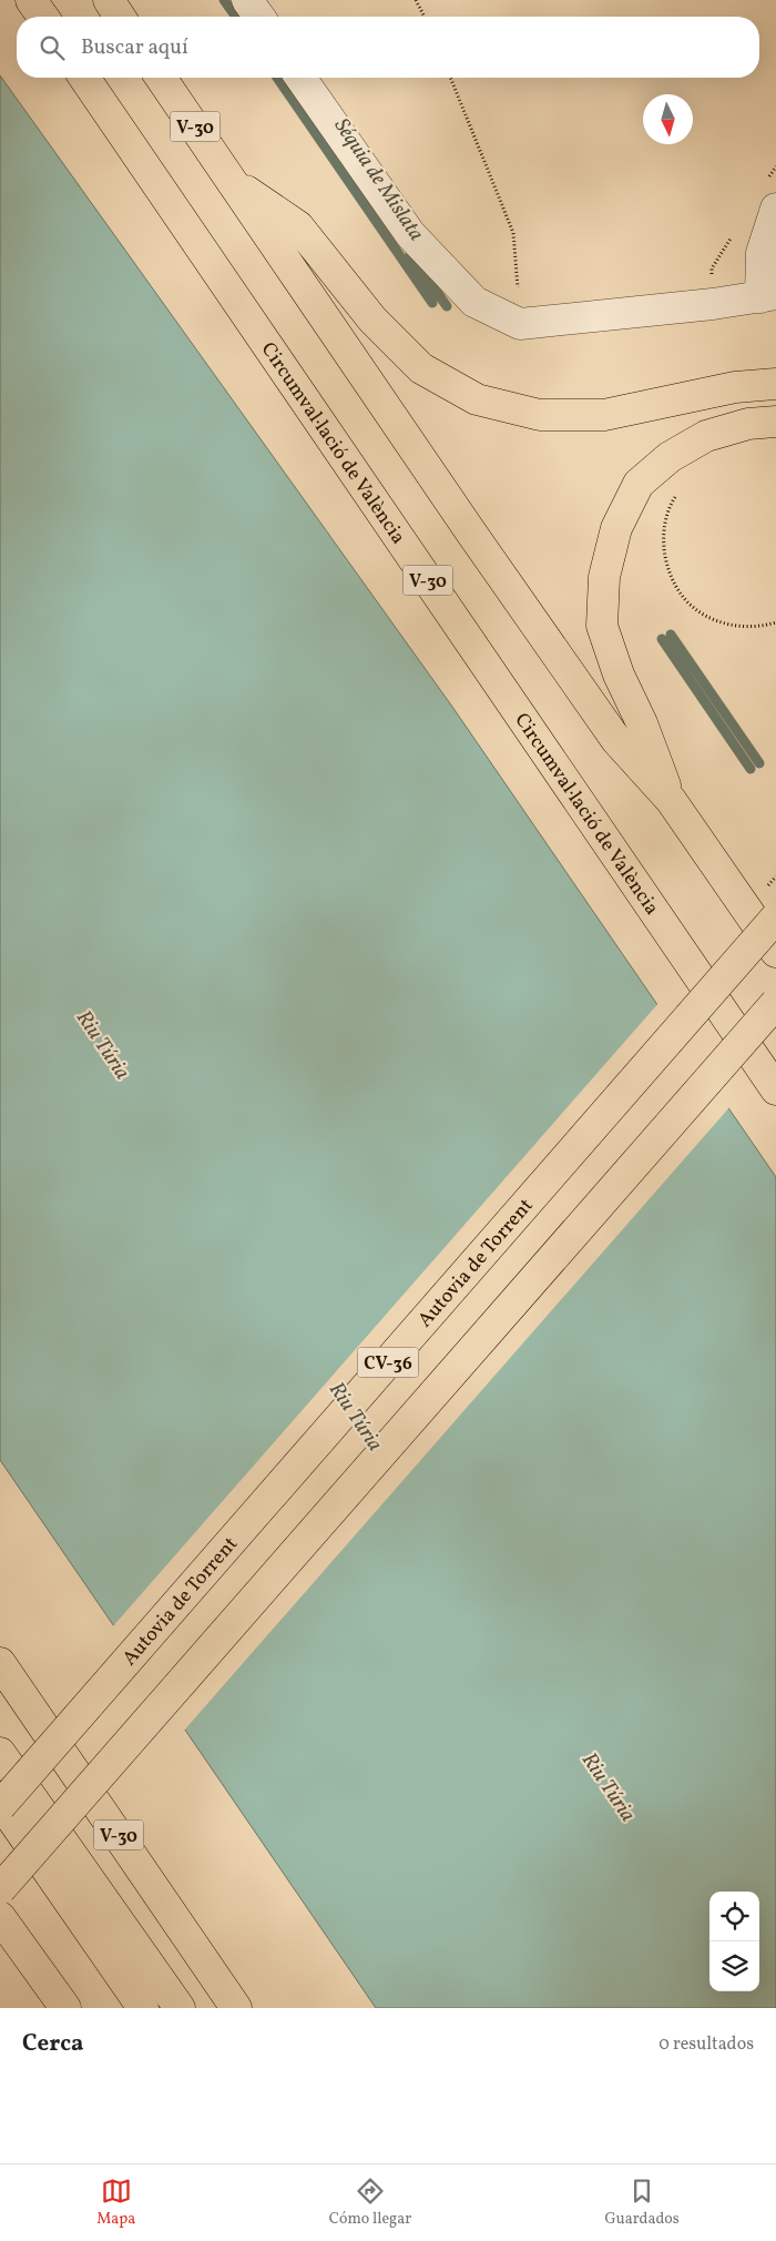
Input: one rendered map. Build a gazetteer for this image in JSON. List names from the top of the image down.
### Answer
{
  "streets": {
    "highway": [
      "V-30",
      "Circumval·lació de València",
      "Autovia de Torrent",
      "CV-36"
    ]
  },
  "water": ["Séquia de Mislata", "Riu Túria"],
  "north": "bottom",
  "page": {
    "search": "Buscar aquí",
    "heading": ["Cerca", "0 resultados"],
    "nav": ["Mapa", "Cómo llegar", "Guardados"]
  }
}
